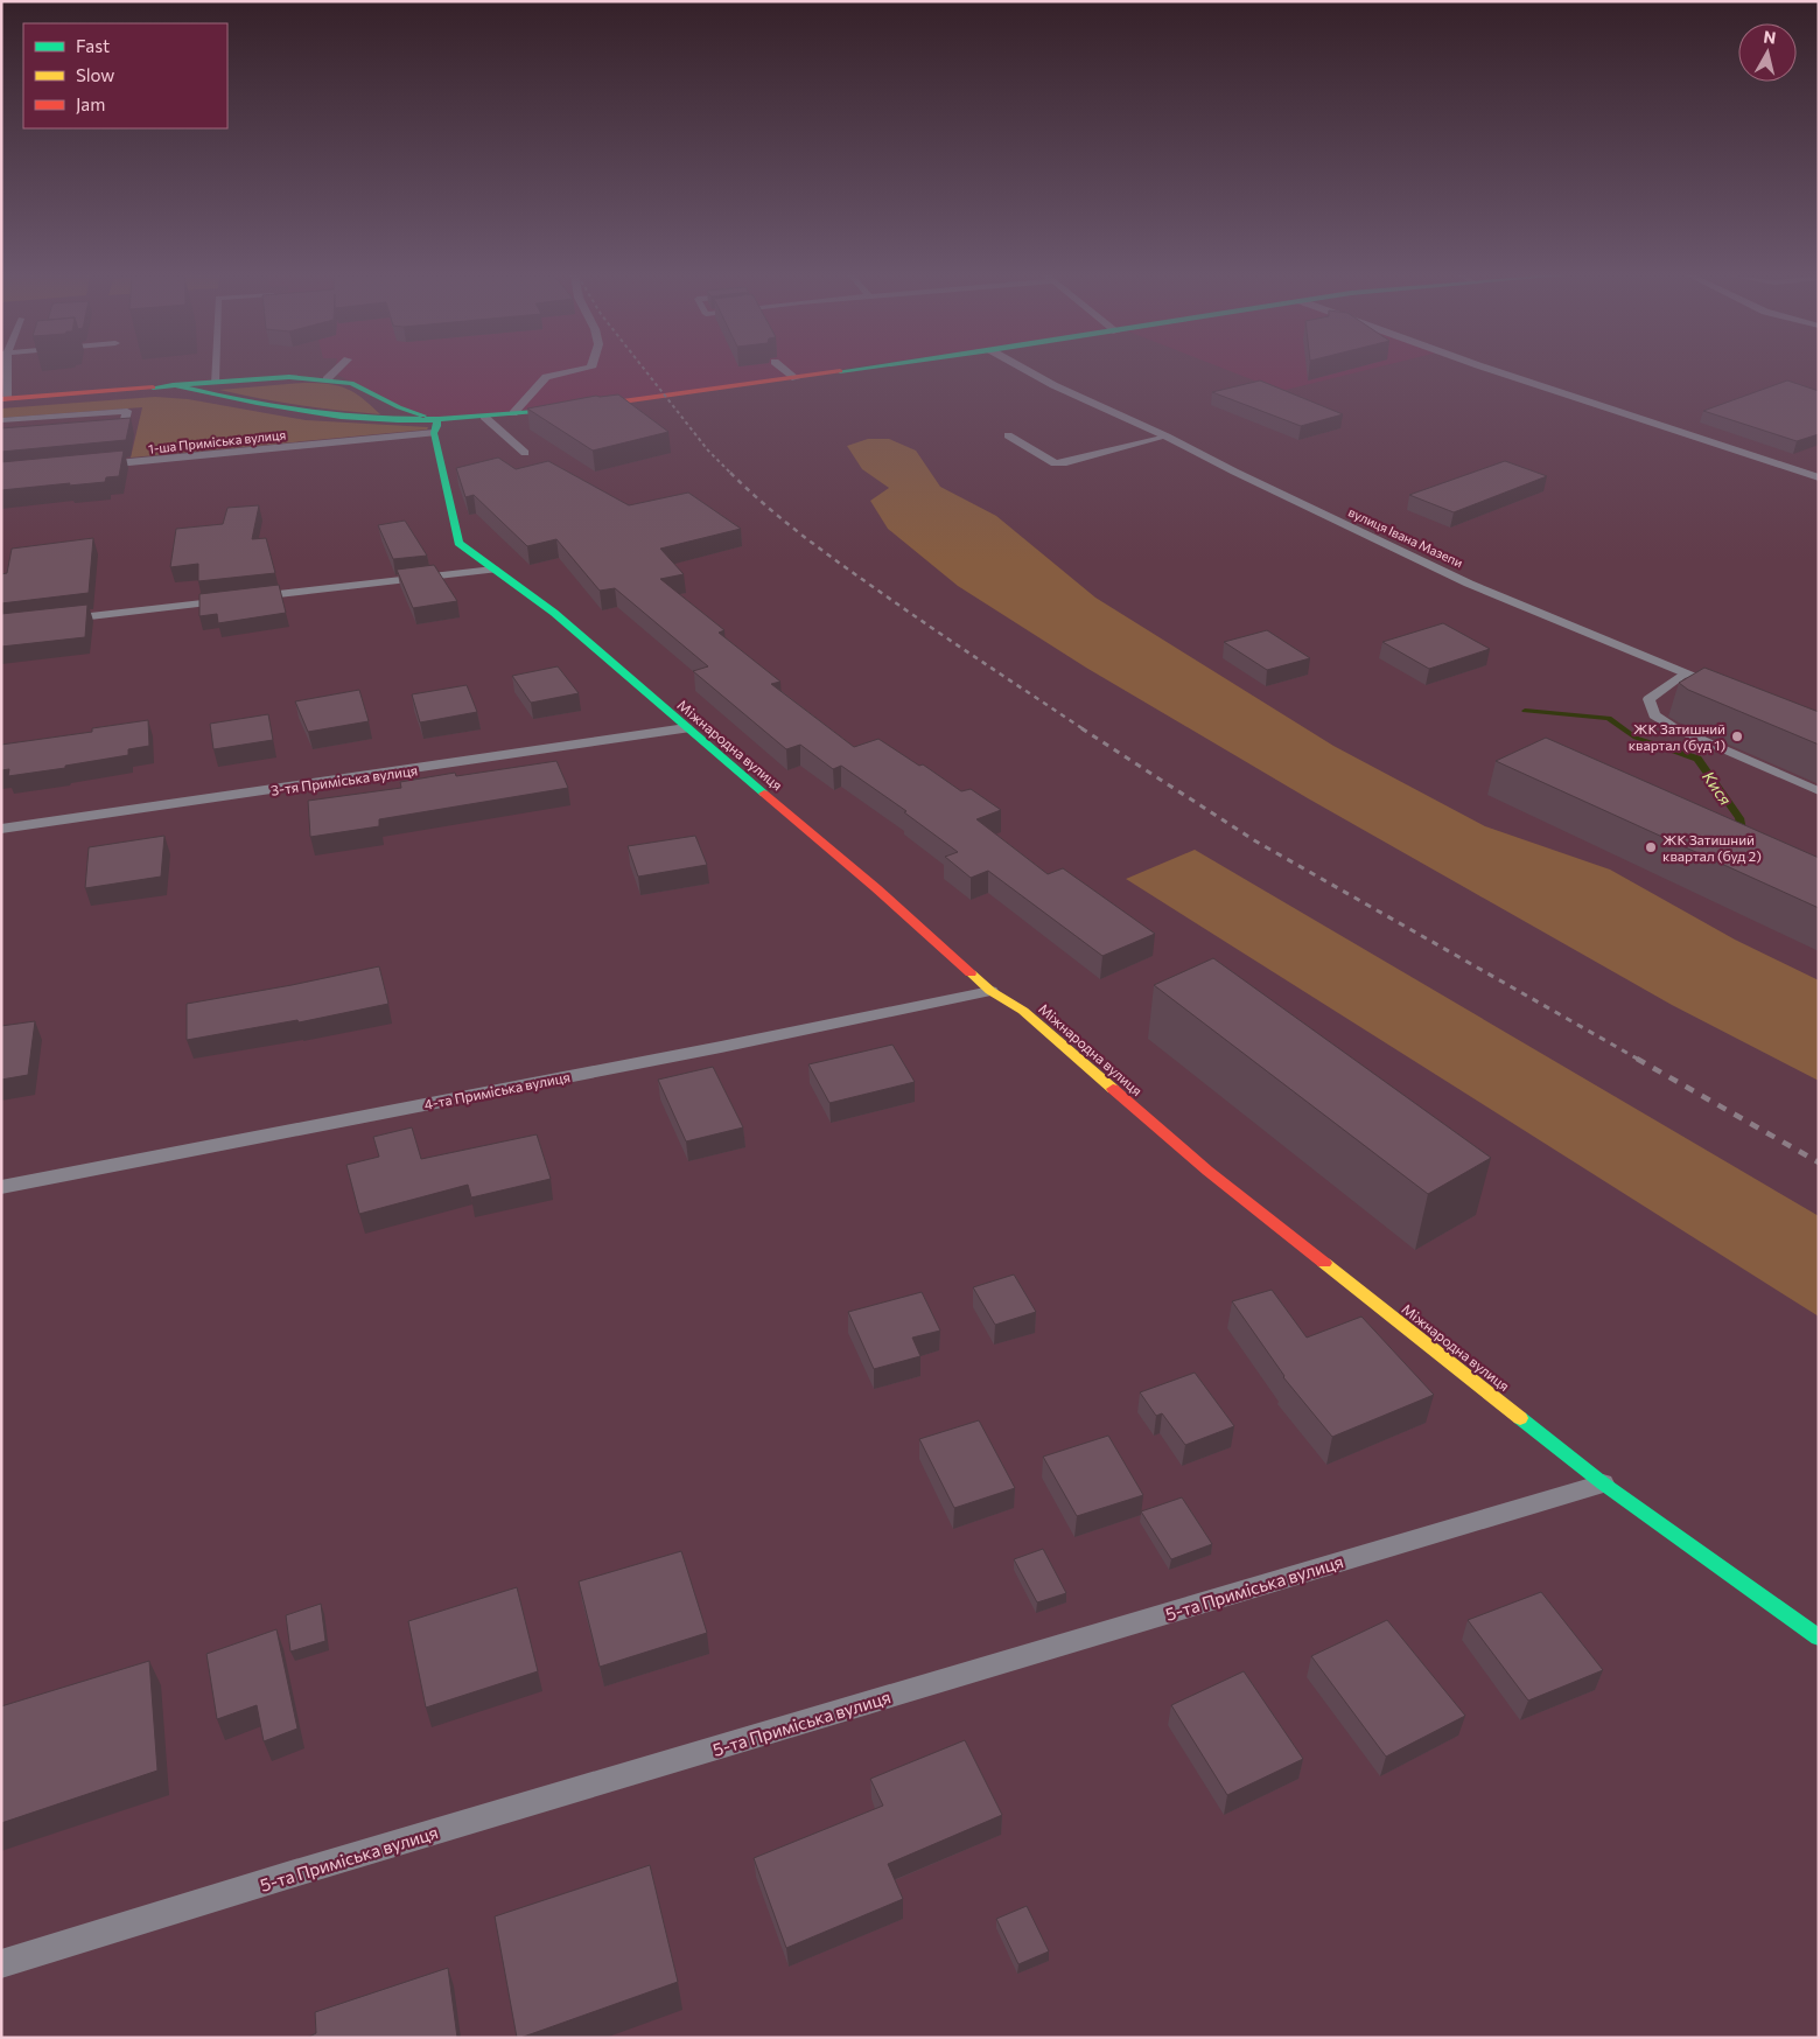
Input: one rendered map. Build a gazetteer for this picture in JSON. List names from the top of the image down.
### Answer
{
  "streets": {
    "street": [
      "1-ша Приміська вулиця",
      "вулиця Івана Мазепи",
      "Міжнародна вулиця",
      "3-тя Приміська вулиця",
      "4-та Приміська вулиця",
      "5-та Приміська вулиця"
    ]
  },
  "crossings": [
    ["1-ша Приміська вулиця", "Міжнародна вулиця"],
    ["Міжнародна вулиця", "3-тя Приміська вулиця"],
    ["Міжнародна вулиця", "4-та Приміська вулиця"],
    ["Міжнародна вулиця", "5-та Приміська вулиця"]
  ],
  "water": ["Кися"],
  "places": ["ЖК Затишний квартал (буд 1)", "ЖК Затишний квартал (буд 2)"],
  "legend": ["Fast", "Slow", "Jam"],
  "north": "top"
}
